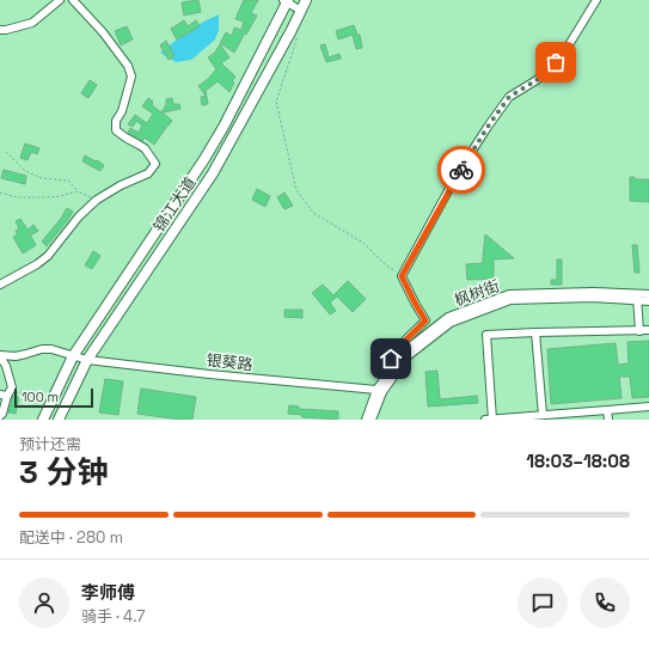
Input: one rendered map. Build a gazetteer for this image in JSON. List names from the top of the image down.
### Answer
{
  "streets": {
    "main road": ["锦江大道"],
    "street": ["枫树街", "银葵路"]
  },
  "crossings": [
    ["锦江大道", "银葵路"],
    ["枫树街", "银葵路"]
  ],
  "scale_bar": "100 m",
  "page": {
    "scale": "100 m",
    "heading": ["3 分钟", "预计还需", "18:03–18:08"],
    "panel": ["李师傅", "骑手 · 4.7"],
    "bar": "配送中 · 280 m"
  }
}
